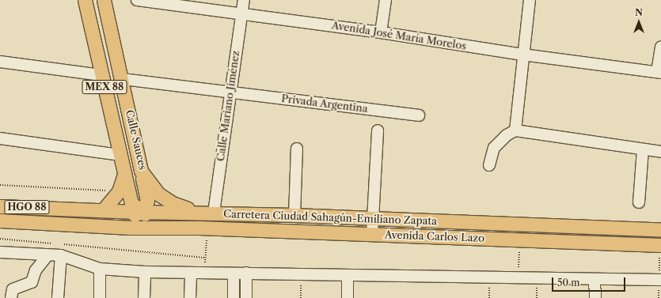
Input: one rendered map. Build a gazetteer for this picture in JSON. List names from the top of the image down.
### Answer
{
  "streets": {
    "main road": [
      "MEX 88",
      "Calle Sauces",
      "HGO 88",
      "Carretera Ciudad Sahagún-Emiliano Zapata",
      "Avenida Carlos Lazo"
    ],
    "street": ["Avenida José María Morelos", "Privada Argentina", "Calle Mariano Jiménez"]
  },
  "crossings": [
    ["Avenida José María Morelos", "Calle Mariano Jiménez"],
    ["Privada Argentina", "Calle Mariano Jiménez"],
    ["Privada Argentina", "Calle Sauces"],
    ["Calle Mariano Jiménez", "Carretera Ciudad Sahagún-Emiliano Zapata"],
    ["Calle Sauces", "Carretera Ciudad Sahagún-Emiliano Zapata"],
    ["HGO 88", "Avenida Carlos Lazo"]
  ],
  "scale_bar": "50 m",
  "north": "top"
}
